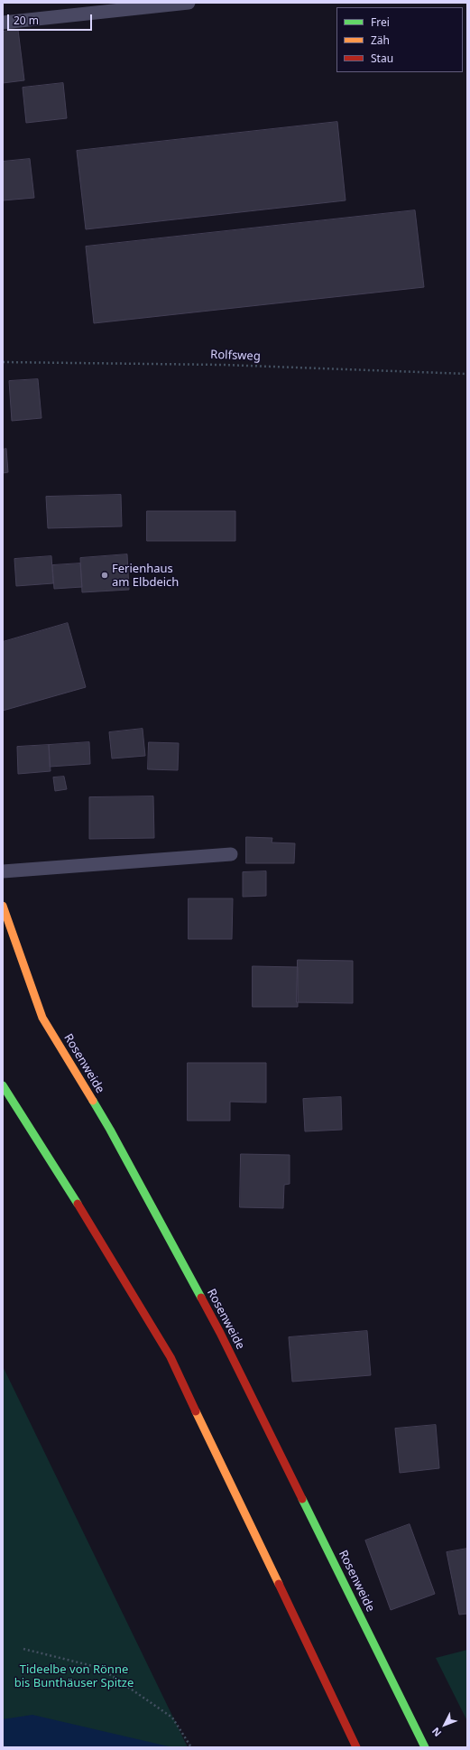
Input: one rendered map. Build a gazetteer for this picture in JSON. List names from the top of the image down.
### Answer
{
  "streets": {
    "street": ["Rosenweide"],
    "path": ["Rolfsweg"]
  },
  "parks": ["Tideelbe von Rönne bis Bunthäuser Spitze"],
  "places": ["Ferienhaus am Elbdeich"],
  "legend": ["Frei", "Zäh", "Stau"],
  "scale_bar": "20 m",
  "north": "bottom left"
}
